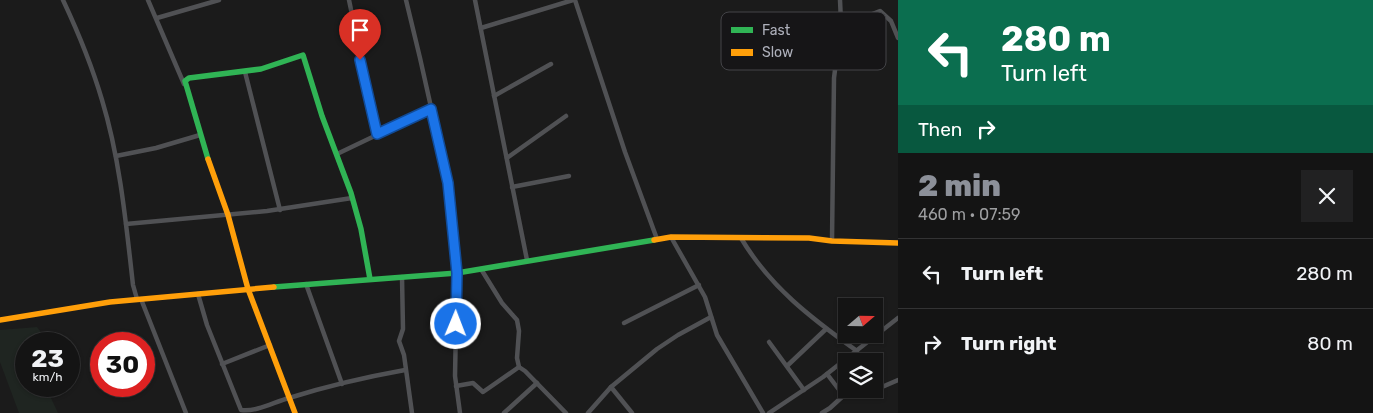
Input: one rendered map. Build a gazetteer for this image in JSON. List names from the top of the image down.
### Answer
{
  "legend": ["Fast", "Slow"],
  "north": "right",
  "page": {
    "turn": ["280 m", "Turn left"],
    "then": "Then",
    "heading": ["2 min", "460 m · 07:59"],
    "list": [
      {
        "name": "Turn left",
        "value": "280 m"
      },
      {
        "name": "Turn right",
        "value": "80 m"
      }
    ],
    "speed": "23 km/h",
    "limit": "30"
  }
}
